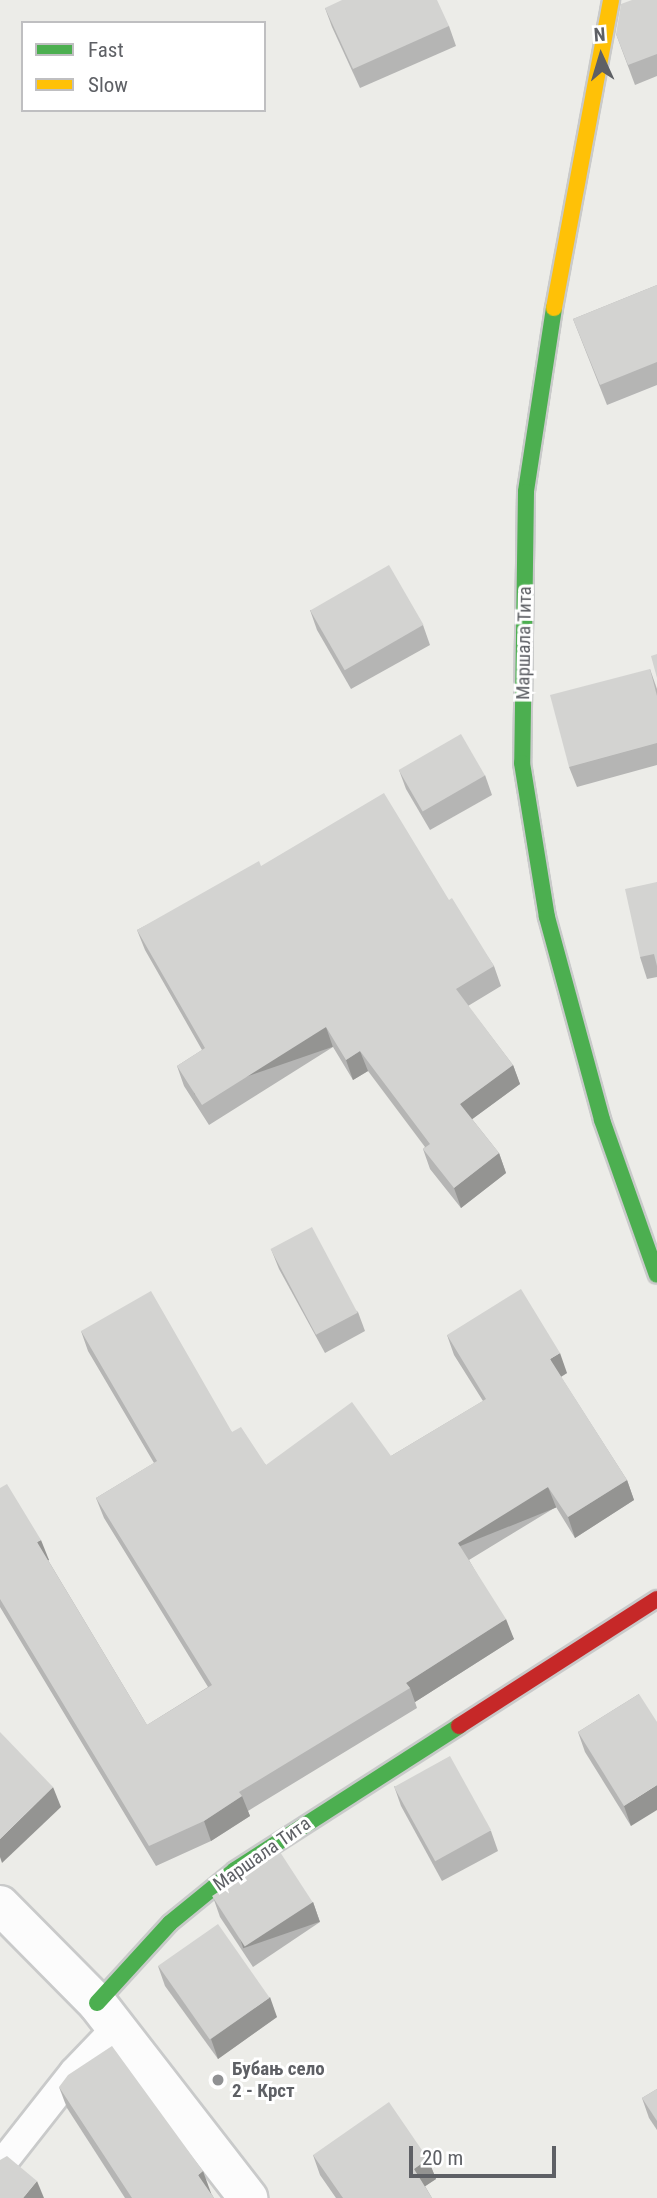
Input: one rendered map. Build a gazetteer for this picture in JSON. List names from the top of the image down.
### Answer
{
  "streets": {
    "street": ["Маршала Тита"]
  },
  "places": ["Бубањ село 2 - Крст"],
  "legend": ["Fast", "Slow"],
  "scale_bar": "20 m",
  "north": "top"
}
